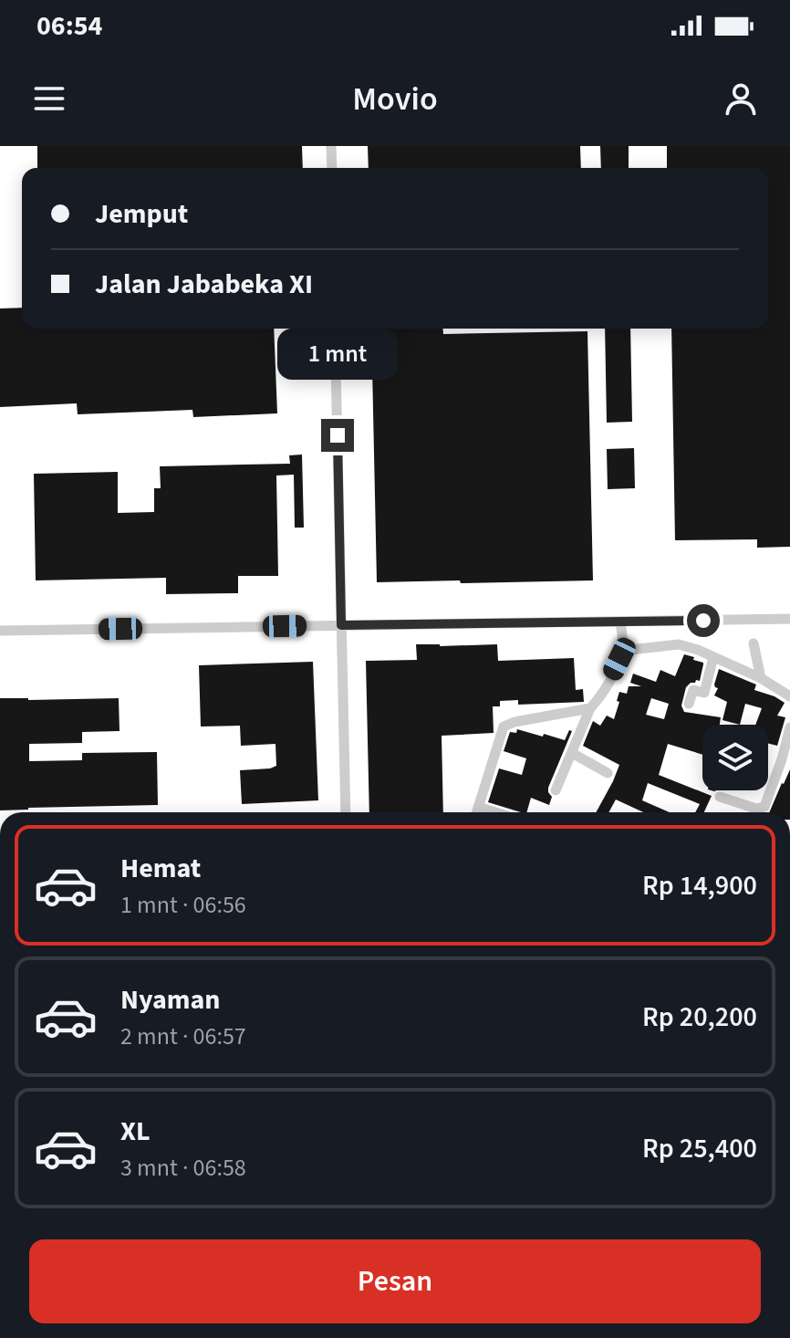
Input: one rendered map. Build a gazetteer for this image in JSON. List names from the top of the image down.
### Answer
{
  "page": {
    "status": "06:54",
    "header": "Movio",
    "banner": ["Jemput", "Jalan Jababeka XI"],
    "bubble": "1 mnt",
    "list": [
      {
        "name": "Hemat",
        "note": "1 mnt · 06:56",
        "value": "Rp 14,900"
      },
      {
        "name": "Nyaman",
        "note": "2 mnt · 06:57",
        "value": "Rp 20,200"
      },
      {
        "name": "XL",
        "note": "3 mnt · 06:58",
        "value": "Rp 25,400"
      }
    ],
    "buttons": "Pesan"
  }
}
